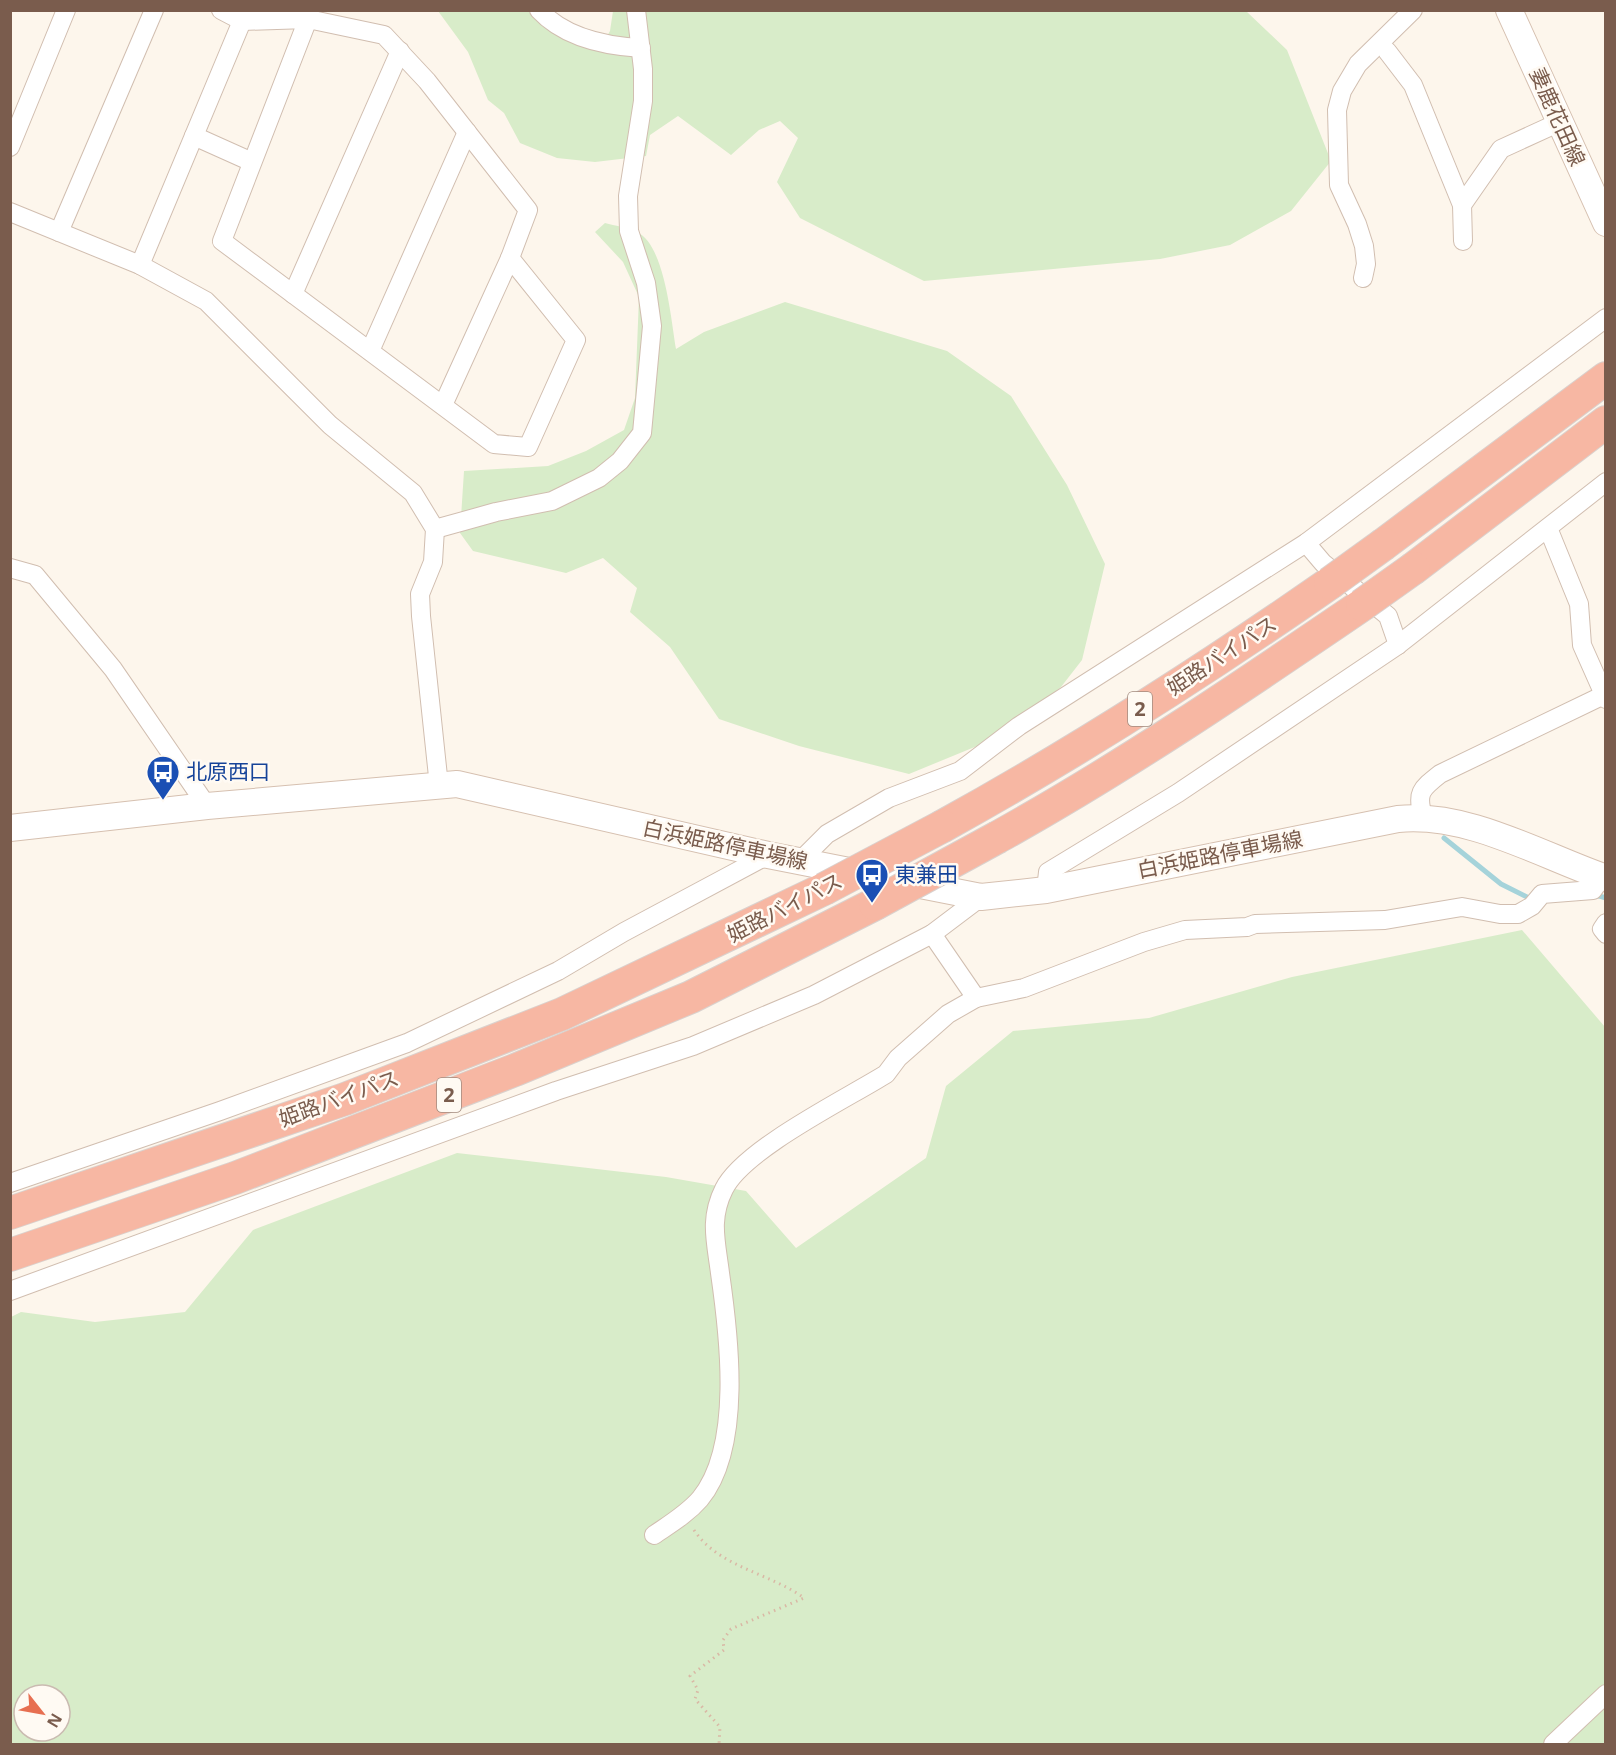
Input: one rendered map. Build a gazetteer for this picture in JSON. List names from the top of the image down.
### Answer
{
  "streets": {
    "highway": ["姫路バイパス", "2"],
    "main road": ["妻鹿花田線", "白浜姫路停車場線"]
  },
  "places": {
    "bus stop": ["北原西口", "東兼田"]
  },
  "north": "bottom right"
}
